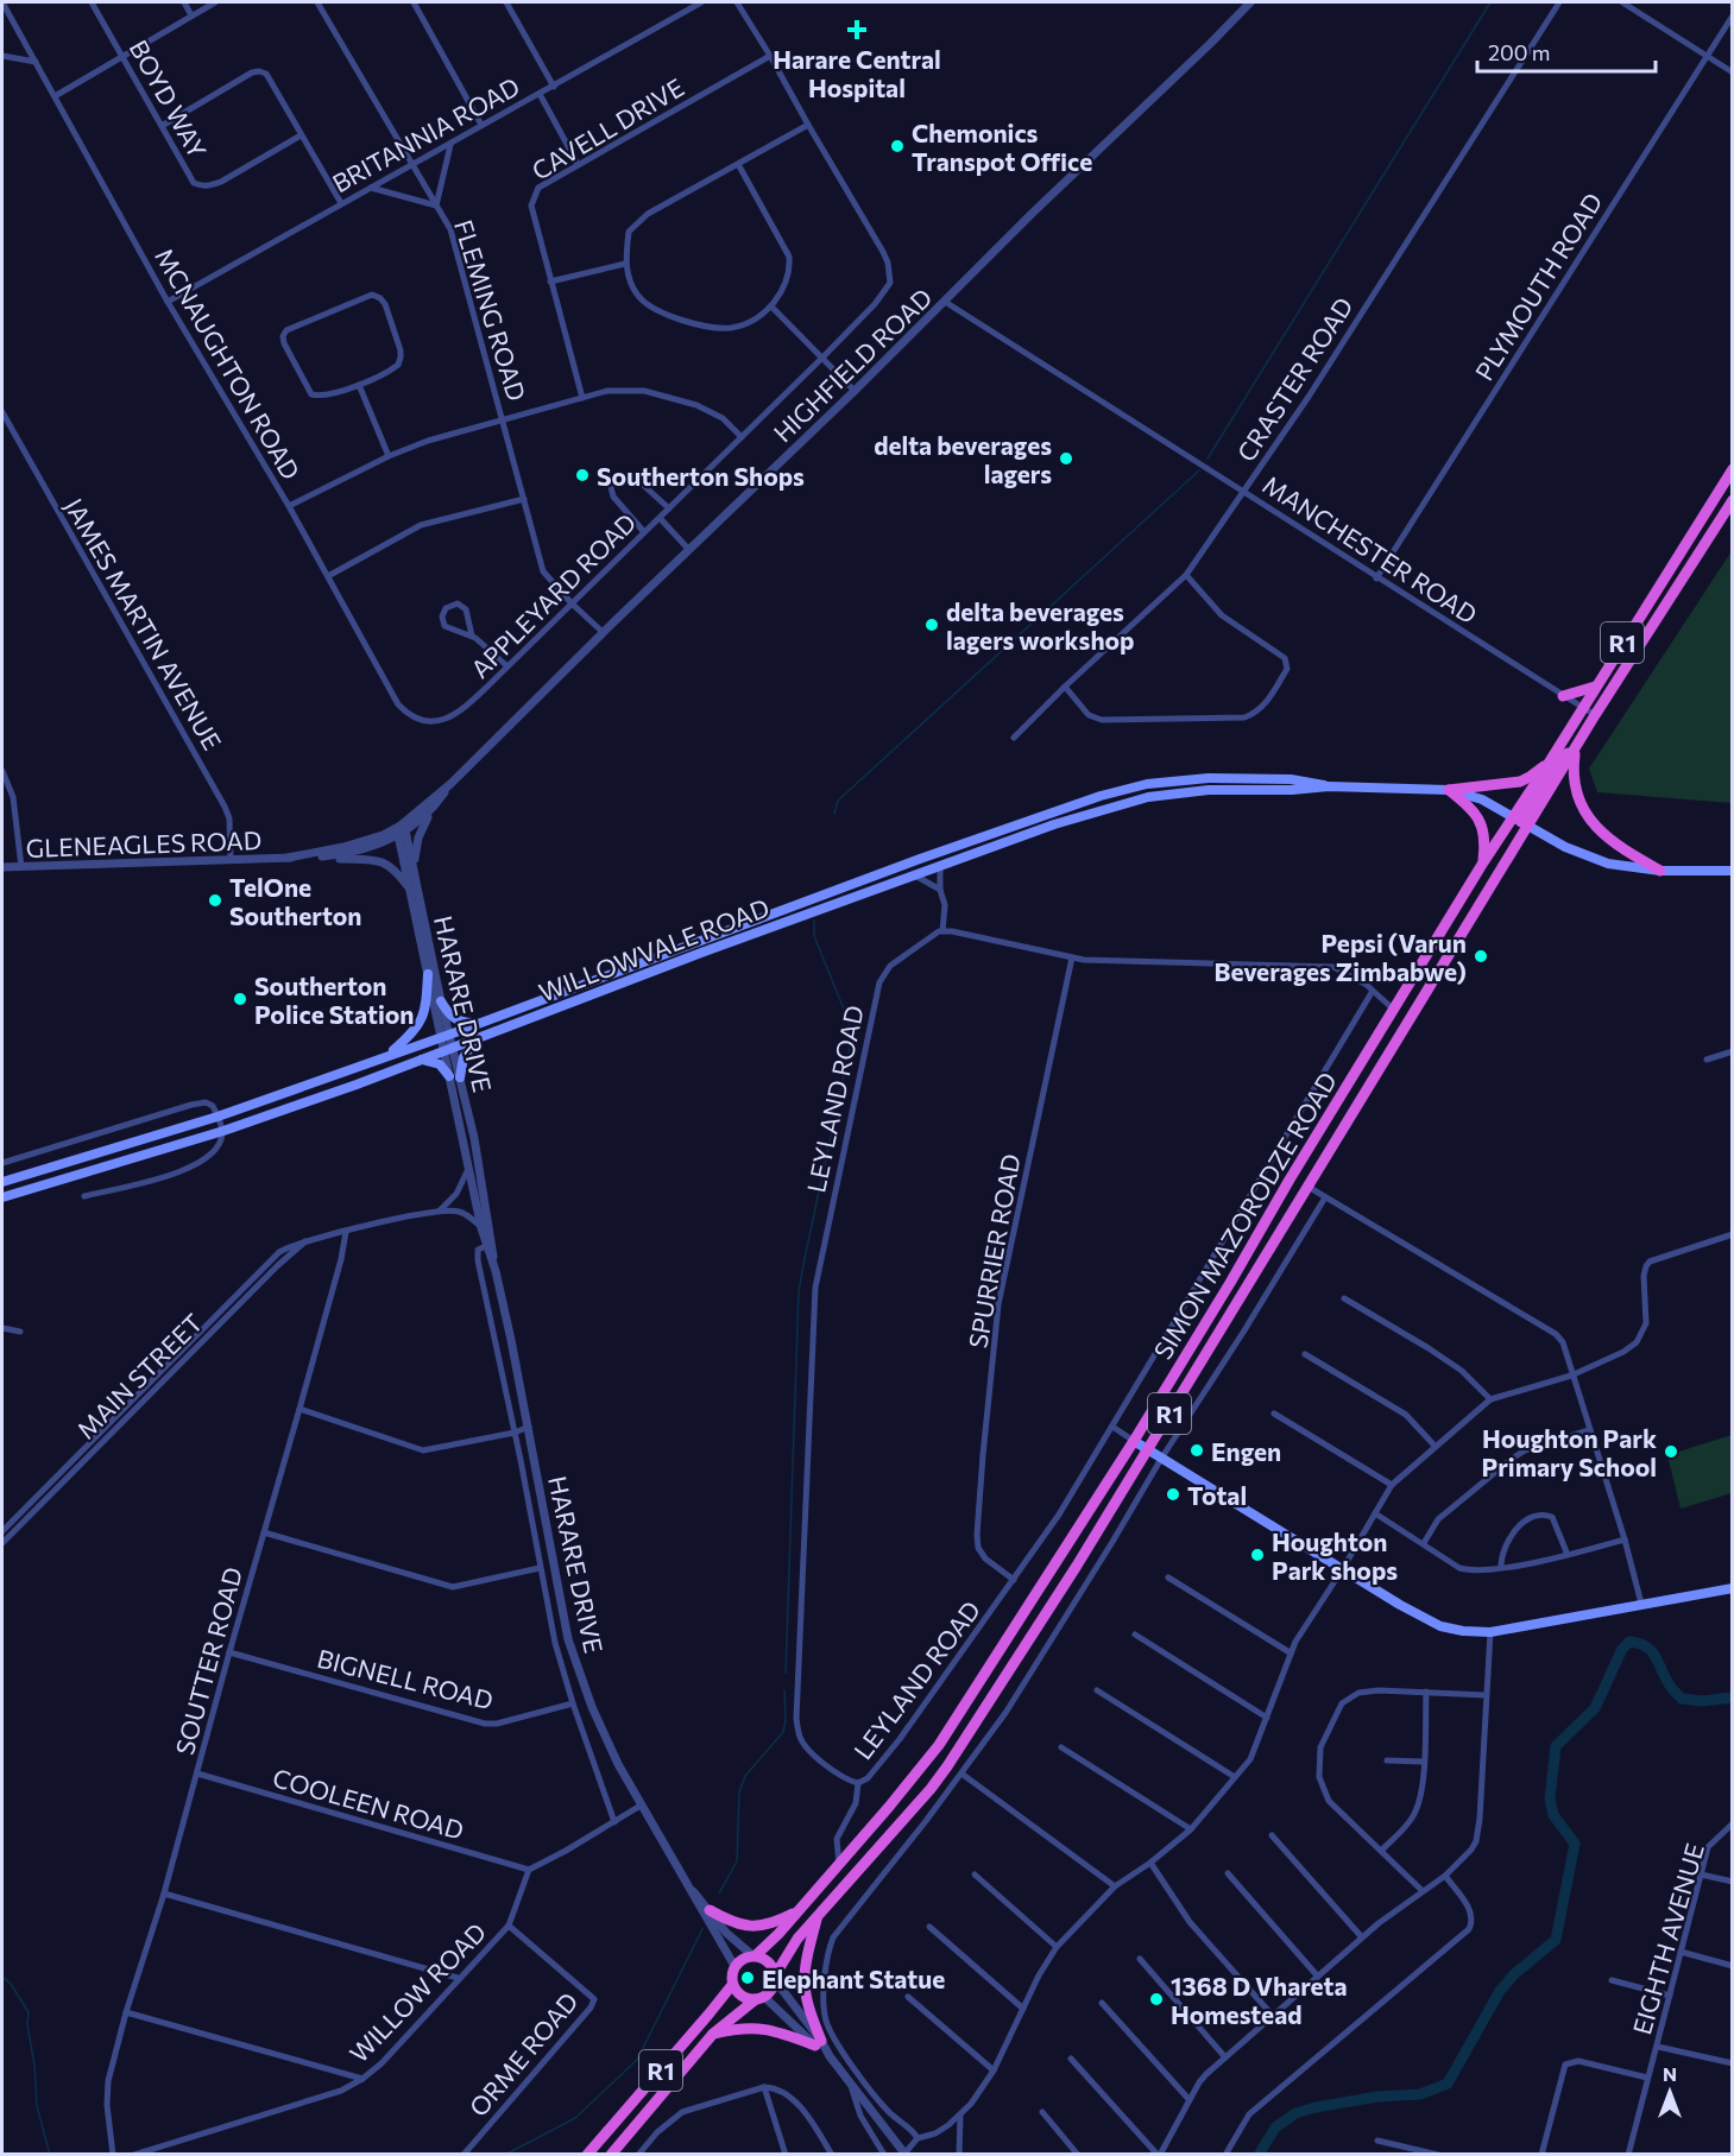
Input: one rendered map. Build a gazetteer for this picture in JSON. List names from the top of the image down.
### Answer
{
  "streets": {
    "highway": ["R1", "SIMON MAZORODZE ROAD"],
    "main road": ["WILLOWVALE ROAD"],
    "street": [
      "BOYD WAY",
      "CAVELL DRIVE",
      "BRITANNIA ROAD",
      "PLYMOUTH ROAD",
      "FLEMING ROAD",
      "MCNAUGHTON ROAD",
      "HIGHFIELD ROAD",
      "CRASTER ROAD",
      "MANCHESTER ROAD",
      "APPLEYARD ROAD",
      "JAMES MARTIN AVENUE",
      "GLENEAGLES ROAD",
      "HARARE DRIVE",
      "LEYLAND ROAD",
      "SPURRIER ROAD",
      "MAIN STREET",
      "SOUTTER ROAD",
      "BIGNELL ROAD",
      "COOLEEN ROAD",
      "EIGHTH AVENUE",
      "WILLOW ROAD",
      "ORME ROAD"
    ]
  },
  "crossings": [
    ["BRITANNIA ROAD", "FLEMING ROAD"],
    ["BRITANNIA ROAD", "MCNAUGHTON ROAD"],
    ["PLYMOUTH ROAD", "MANCHESTER ROAD"],
    ["FLEMING ROAD", "HIGHFIELD ROAD"],
    ["FLEMING ROAD", "APPLEYARD ROAD"],
    ["MCNAUGHTON ROAD", "APPLEYARD ROAD"],
    ["HIGHFIELD ROAD", "MANCHESTER ROAD"],
    ["HIGHFIELD ROAD", "GLENEAGLES ROAD"],
    ["HIGHFIELD ROAD", "HARARE DRIVE"],
    ["CRASTER ROAD", "MANCHESTER ROAD"],
    ["MANCHESTER ROAD", "SIMON MAZORODZE ROAD"],
    ["JAMES MARTIN AVENUE", "GLENEAGLES ROAD"],
    ["R1", "HARARE DRIVE"],
    ["R1", "SIMON MAZORODZE ROAD"],
    ["GLENEAGLES ROAD", "HARARE DRIVE"],
    ["WILLOWVALE ROAD", "HARARE DRIVE"],
    ["WILLOWVALE ROAD", "SIMON MAZORODZE ROAD"],
    ["HARARE DRIVE", "SIMON MAZORODZE ROAD"],
    ["LEYLAND ROAD", "SPURRIER ROAD"],
    ["MAIN STREET", "SOUTTER ROAD"],
    ["SOUTTER ROAD", "BIGNELL ROAD"],
    ["SOUTTER ROAD", "COOLEEN ROAD"],
    ["COOLEEN ROAD", "WILLOW ROAD"],
    ["WILLOW ROAD", "ORME ROAD"]
  ],
  "places": {
    "health": ["Harare Central Hospital"],
    "other": [
      "Chemonics Transpot Office",
      "delta beverages lagers",
      "Southerton Shops",
      "delta beverages lagers workshop",
      "TelOne Southerton",
      "Pepsi (Varun Beverages Zimbabwe)",
      "Southerton Police Station",
      "Engen",
      "Houghton Park Primary School",
      "Total",
      "Houghton Park shops",
      "Elephant Statue",
      "1368 D Vhareta Homestead"
    ]
  },
  "scale_bar": "200 m",
  "north": "top"
}
